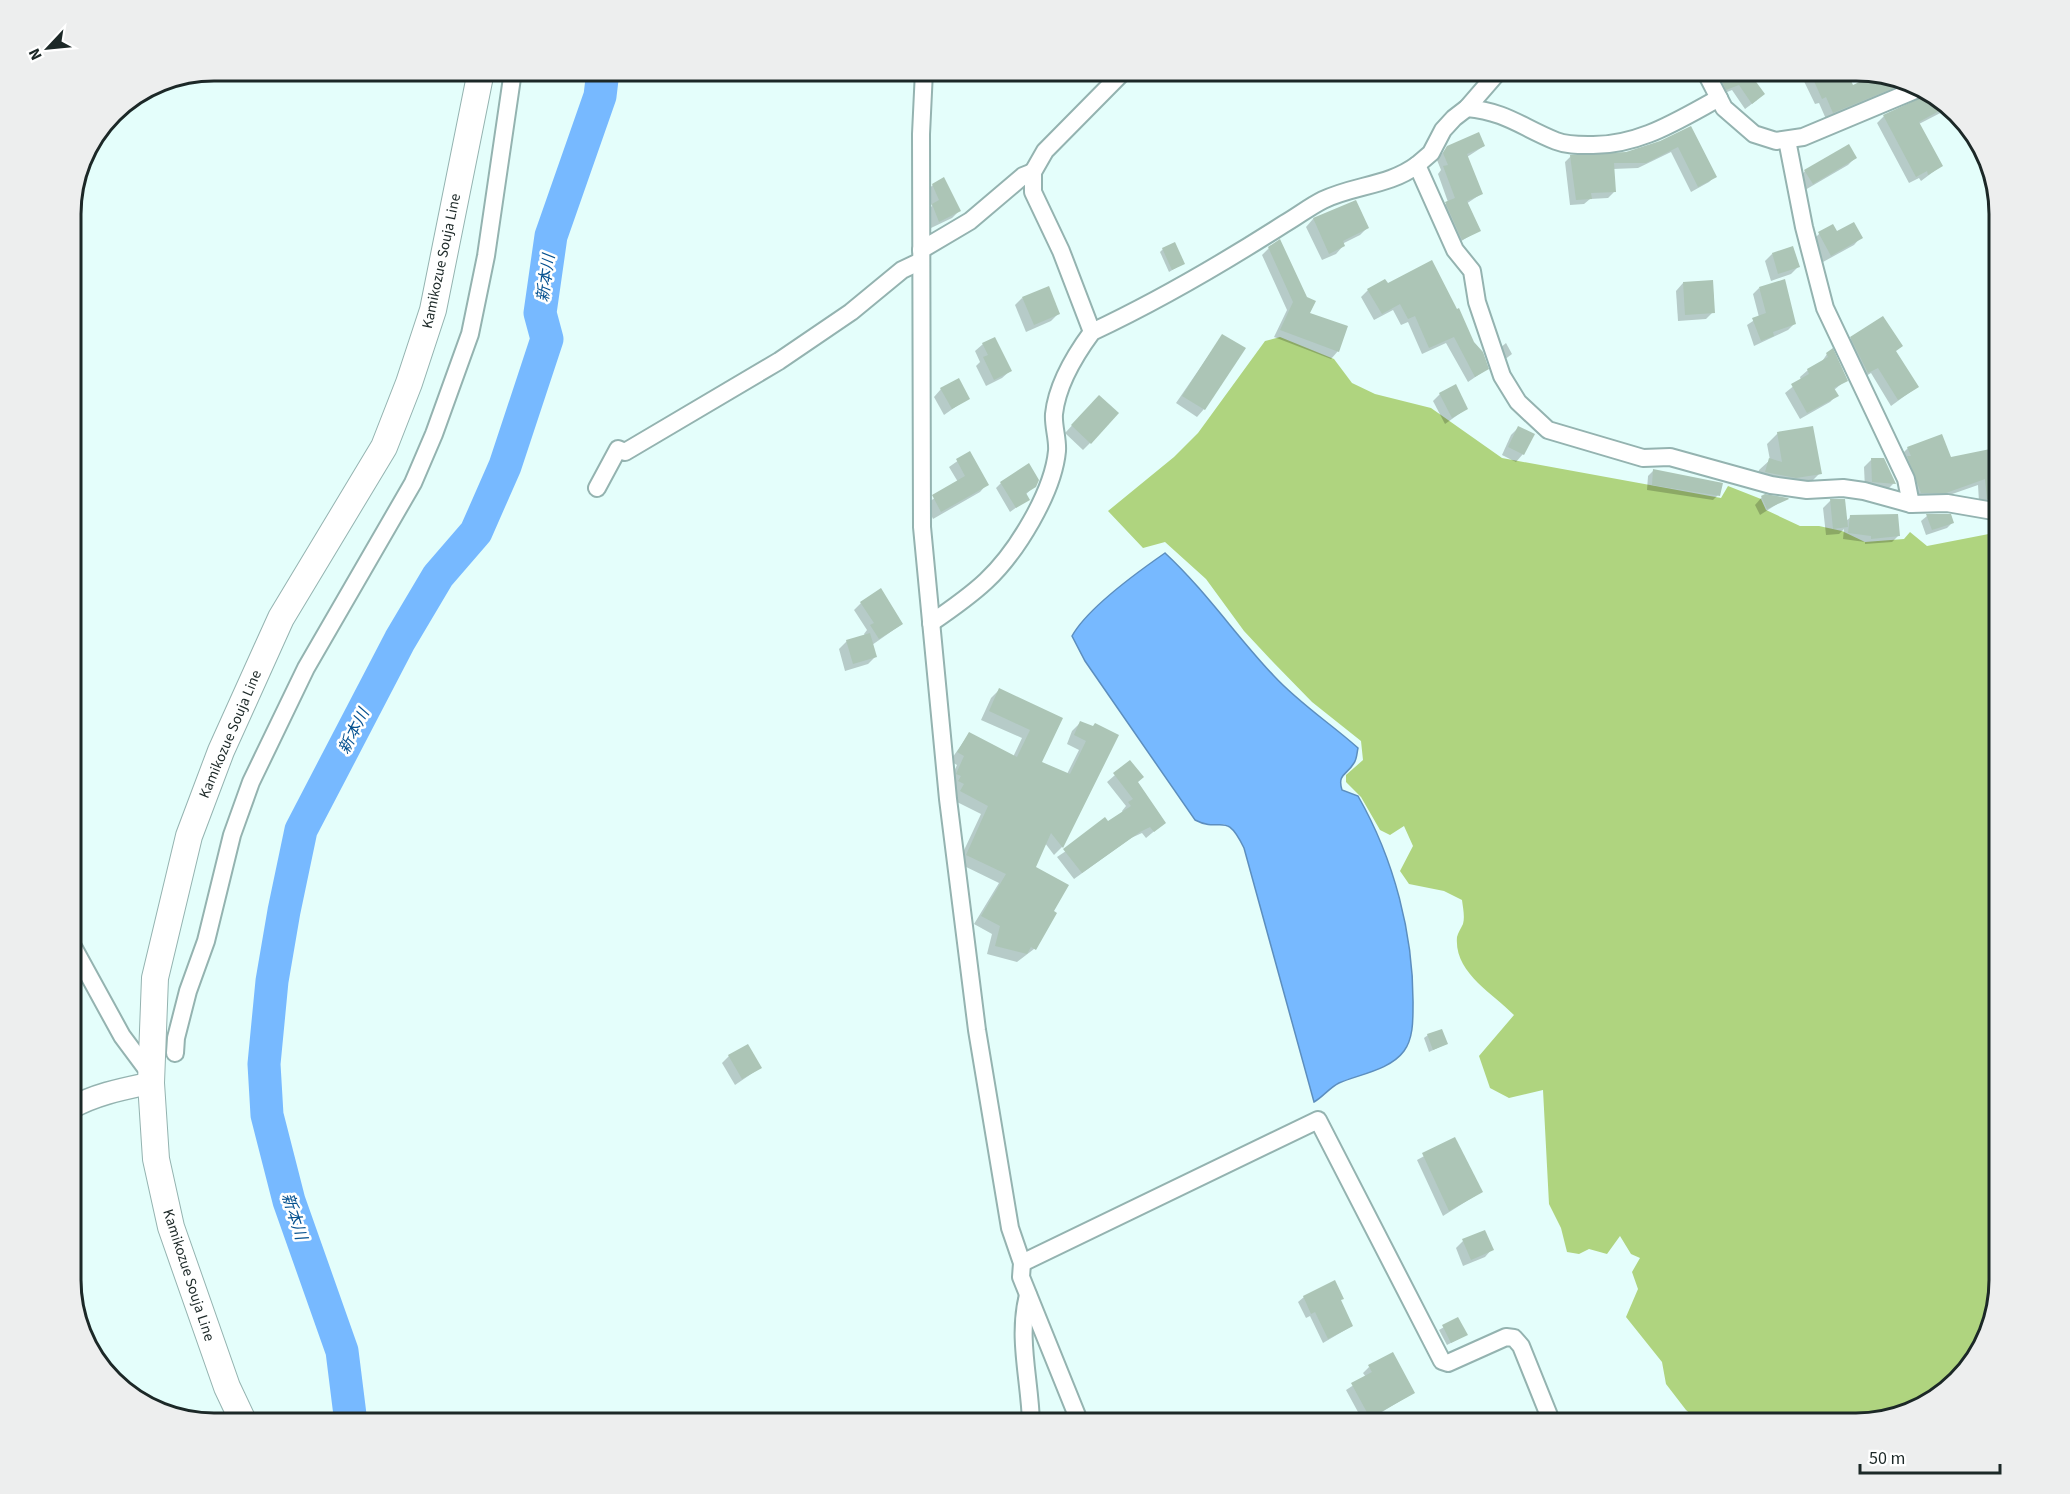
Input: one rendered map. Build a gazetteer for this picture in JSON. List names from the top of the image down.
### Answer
{
  "streets": {
    "main road": ["Kamikozue Souja Line"]
  },
  "water": ["新本川"],
  "scale_bar": "50 m",
  "north": "bottom left"
}
